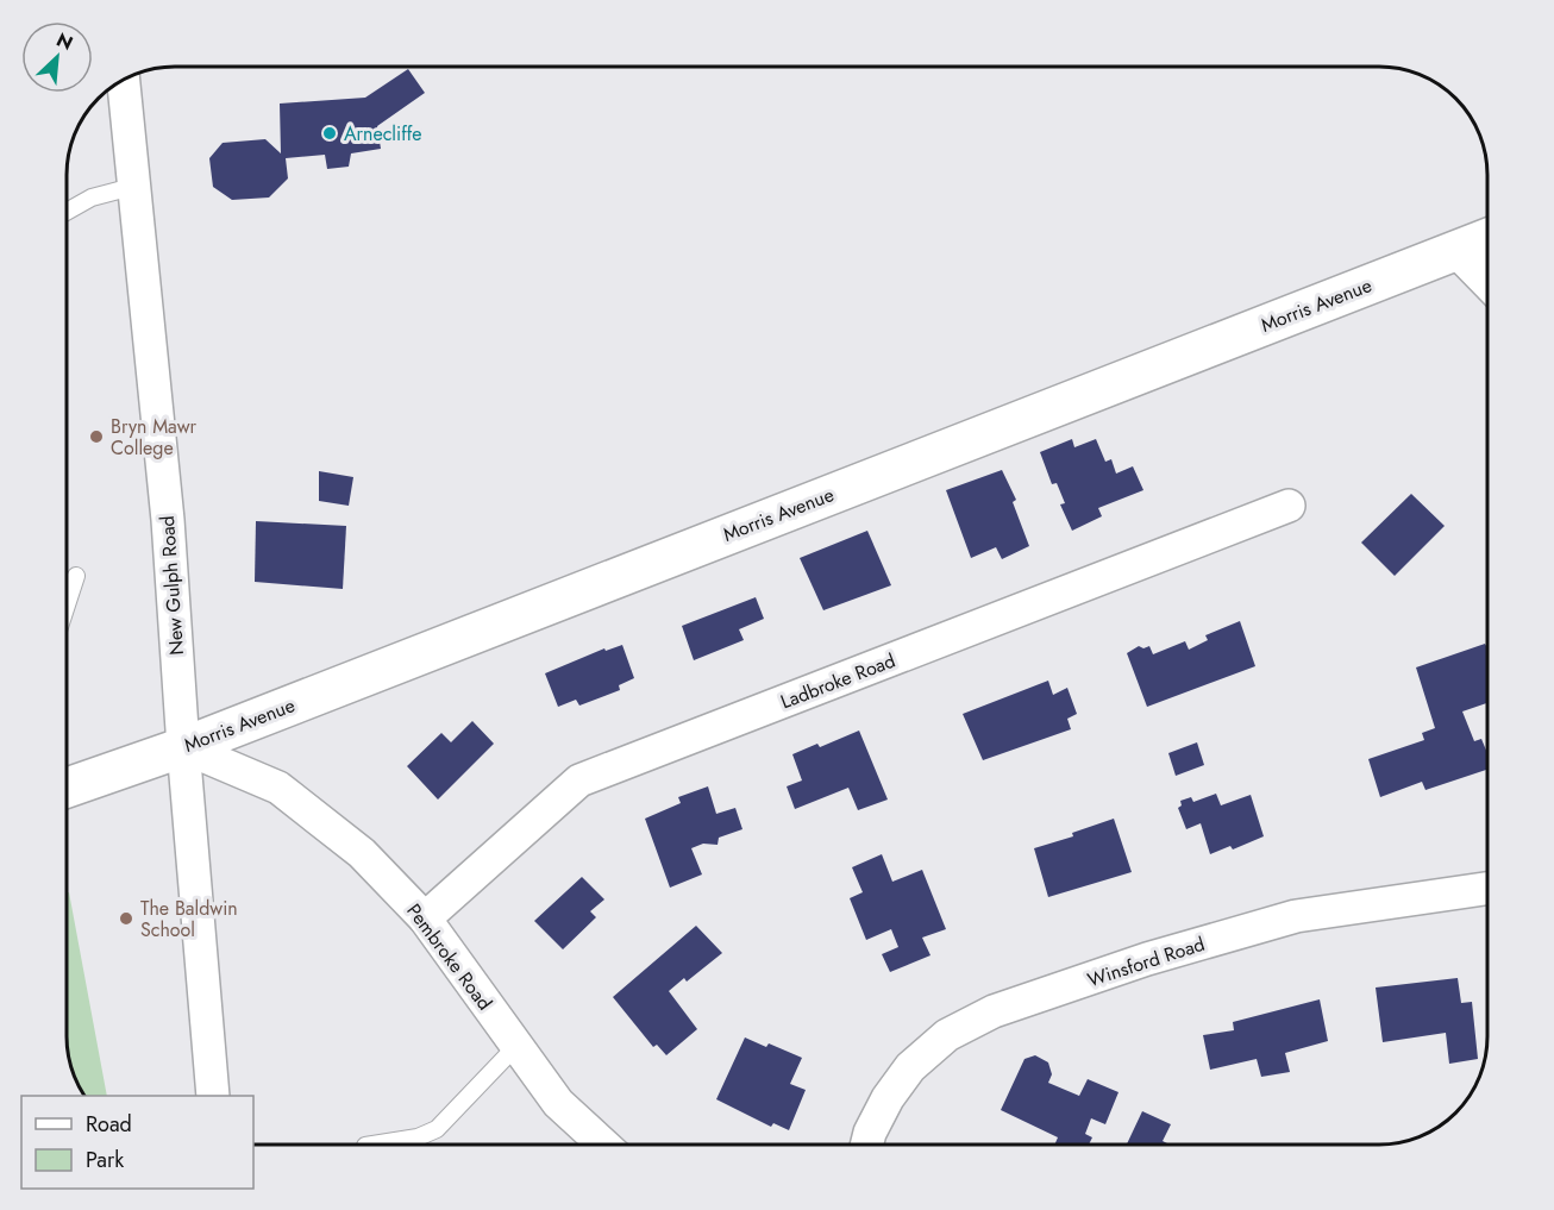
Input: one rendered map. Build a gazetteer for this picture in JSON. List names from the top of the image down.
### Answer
{
  "streets": {
    "street": [
      "Morris Avenue",
      "New Gulph Road",
      "Ladbroke Road",
      "Pembroke Road",
      "Winsford Road"
    ]
  },
  "crossings": [
    ["Morris Avenue", "New Gulph Road"],
    ["Morris Avenue", "Pembroke Road"],
    ["New Gulph Road", "Pembroke Road"],
    ["Ladbroke Road", "Pembroke Road"]
  ],
  "places": ["Arnecliffe", "Bryn Mawr College", "The Baldwin School"],
  "legend": ["Road", "Park"],
  "north": "top right"
}
